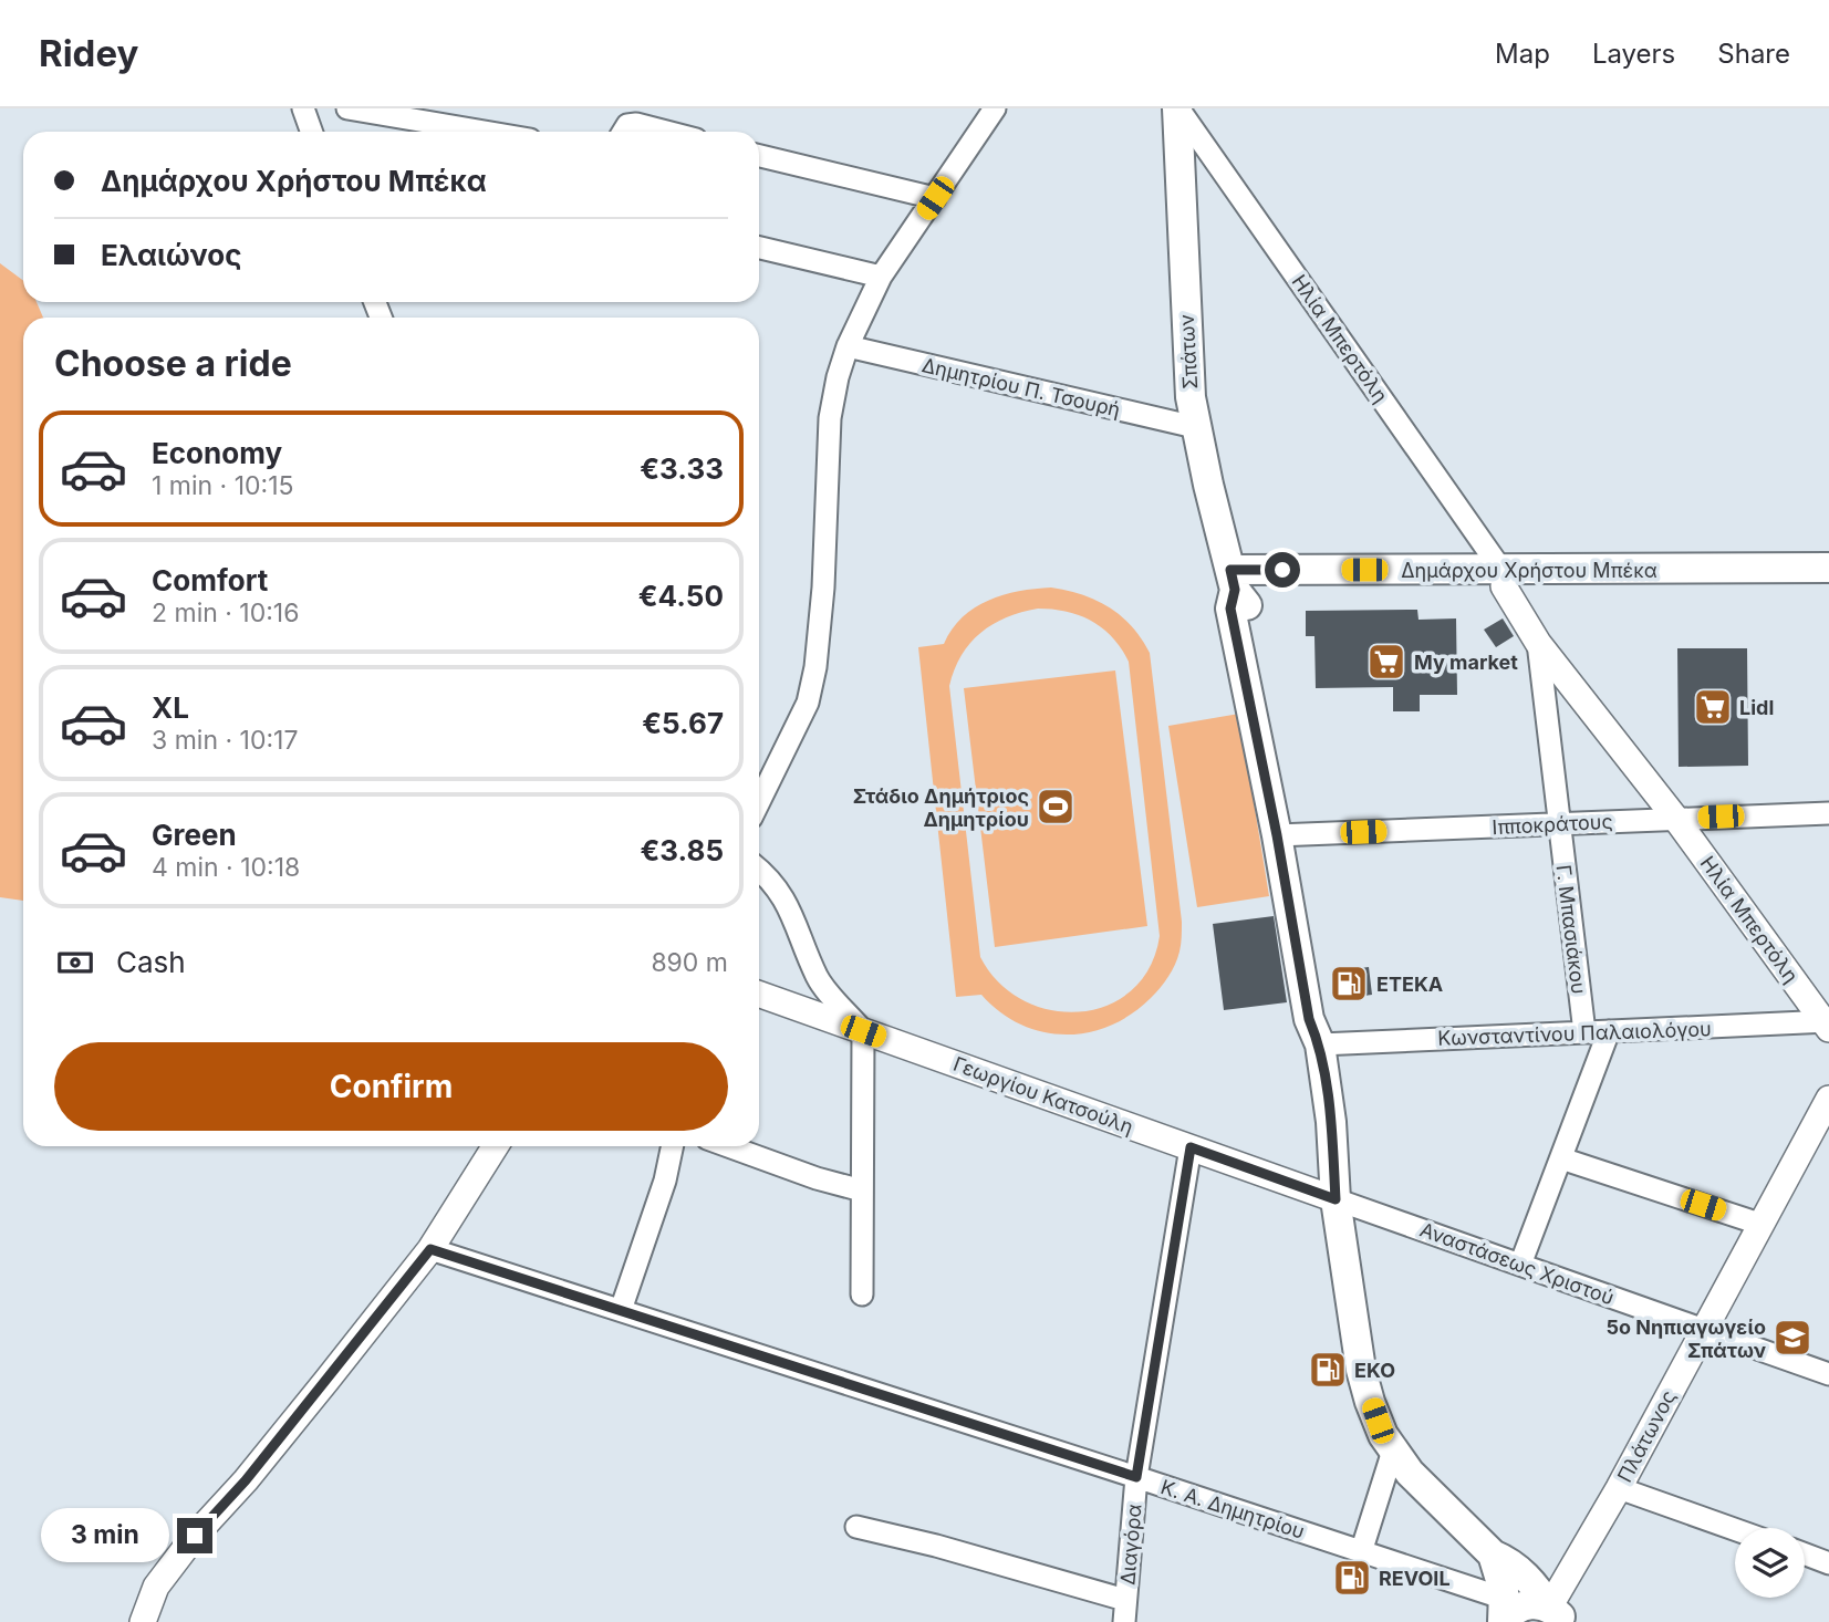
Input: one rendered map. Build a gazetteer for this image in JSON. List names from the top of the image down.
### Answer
{
  "streets": {
    "main road": ["Σπάτων", "Δημάρχου Χρήστου Μπέκα"],
    "street": [
      "Ηλία Μπερτόλη",
      "Δημητρίου Π. Τσουρή",
      "Ιπποκράτους",
      "Γ. Μπασιάκου",
      "Κωνσταντίνου Παλαιολόγου",
      "Γεωργίου Κατσούλη",
      "Αναστάσεως Χριστού",
      "Πλάτωνος",
      "Κ. Α. Δημητρίου",
      "Διαγόρα"
    ]
  },
  "crossings": [
    ["Ηλία Μπερτόλη", "Σπάτων"],
    ["Ηλία Μπερτόλη", "Δημάρχου Χρήστου Μπέκα"],
    ["Ηλία Μπερτόλη", "Ιπποκράτους"],
    ["Ηλία Μπερτόλη", "Γ. Μπασιάκου"],
    ["Ηλία Μπερτόλη", "Κωνσταντίνου Παλαιολόγου"],
    ["Σπάτων", "Δημητρίου Π. Τσουρή"],
    ["Σπάτων", "Δημάρχου Χρήστου Μπέκα"],
    ["Σπάτων", "Ιπποκράτους"],
    ["Σπάτων", "Κωνσταντίνου Παλαιολόγου"],
    ["Σπάτων", "Γεωργίου Κατσούλη"],
    ["Σπάτων", "Αναστάσεως Χριστού"],
    ["Σπάτων", "Πλάτωνος"],
    ["Ιπποκράτους", "Γ. Μπασιάκου"],
    ["Γ. Μπασιάκου", "Κωνσταντίνου Παλαιολόγου"],
    ["Γεωργίου Κατσούλη", "Αναστάσεως Χριστού"],
    ["Γεωργίου Κατσούλη", "Διαγόρα"],
    ["Αναστάσεως Χριστού", "Πλάτωνος"],
    ["Κ. Α. Δημητρίου", "Διαγόρα"]
  ],
  "places": {
    "supermarket": ["My market", "Lidl"],
    "sports": ["Στάδιο Δημήτριος Δημητρίου"],
    "fuel station": ["ΕΤΕΚΑ", "EKO", "REVOIL"],
    "school or university": ["5ο Νηπιαγωγείο Σπάτων"]
  },
  "page": {
    "header": "Ridey",
    "nav": ["Map", "Layers", "Share"],
    "banner": ["Δημάρχου Χρήστου Μπέκα", "Ελαιώνος"],
    "heading": "Choose a ride",
    "list": [
      {
        "name": "Economy",
        "note": "1 min · 10:15",
        "value": "€3.33"
      },
      {
        "name": "Comfort",
        "note": "2 min · 10:16",
        "value": "€4.50"
      },
      {
        "name": "XL",
        "note": "3 min · 10:17",
        "value": "€5.67"
      },
      {
        "name": "Green",
        "note": "4 min · 10:18",
        "value": "€3.85"
      }
    ],
    "pay": ["Cash", "890 m"],
    "buttons": "Confirm",
    "bubble": "3 min"
  }
}
